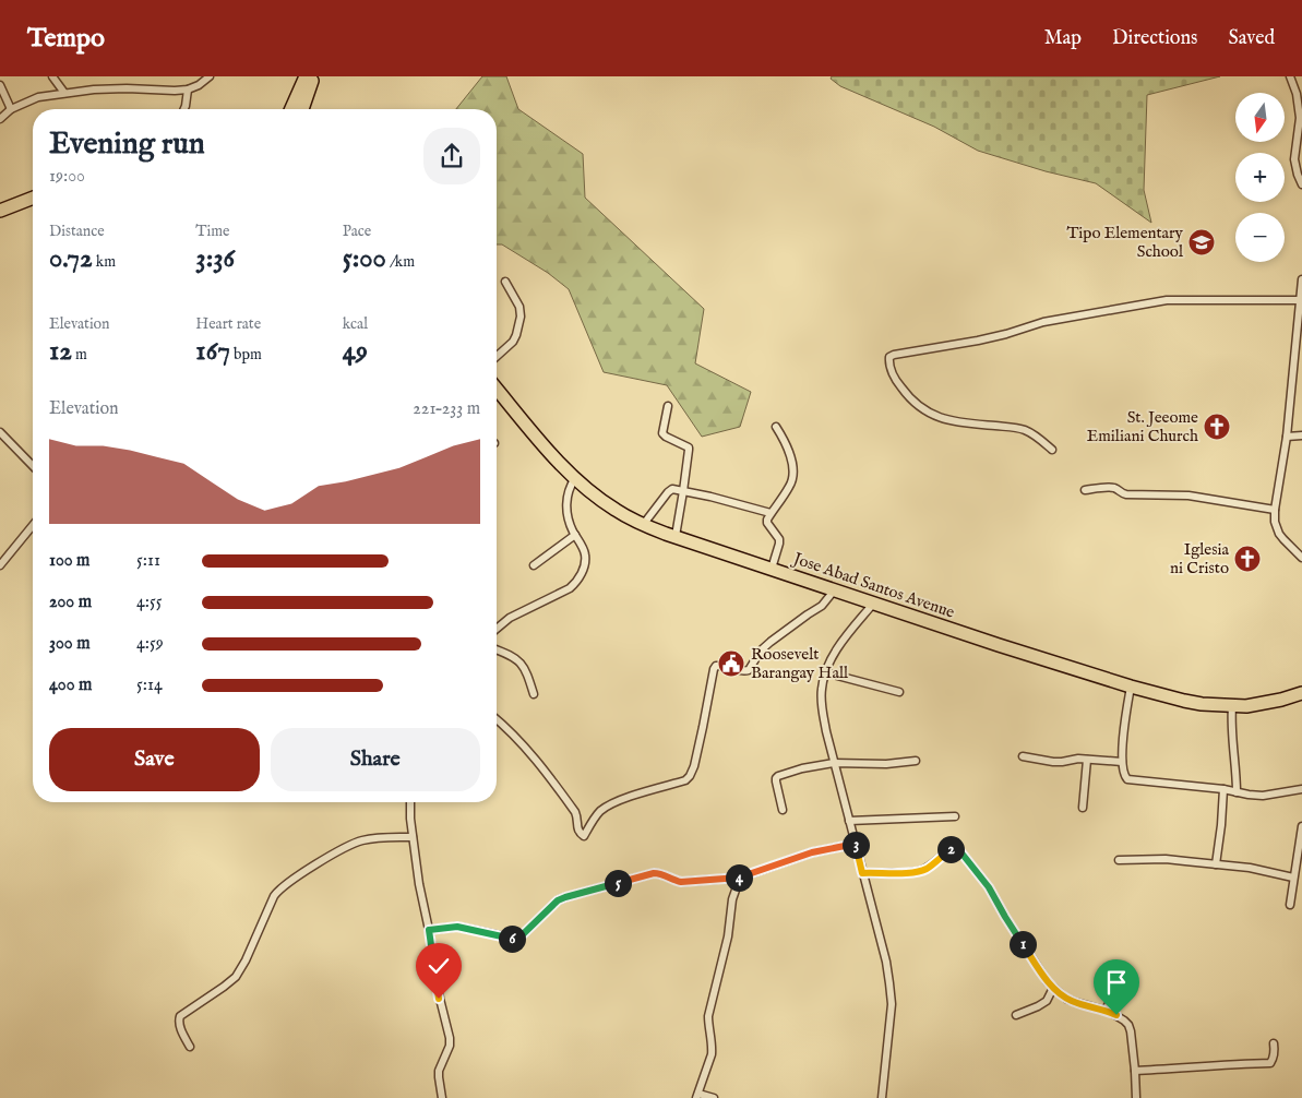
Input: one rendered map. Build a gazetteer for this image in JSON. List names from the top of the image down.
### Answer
{
  "streets": {
    "highway": ["Jose Abad Santos Avenue"]
  },
  "places": {
    "school or university": ["Tipo Elementary School"],
    "church": ["St. Jeeome Emiliani Church", "Iglesia ni Cristo"],
    "public building": ["Roosevelt Barangay Hall"]
  },
  "north": "bottom",
  "page": {
    "header": "Tempo",
    "nav": ["Map", "Directions", "Saved"],
    "map_buttons": ["+", "−"],
    "heading": ["Evening run", "19:00"],
    "stats": [
      ["Distance", "0.72 km"],
      ["Time", "3:36"],
      ["Pace", "5:00 /km"],
      ["Elevation", "12 m"],
      ["Heart rate", "167 bpm"],
      ["kcal", "49"]
    ],
    "chart": ["Elevation", "221–233 m"],
    "list": [
      {
        "name": "100 m",
        "note": "5:11"
      },
      {
        "name": "200 m",
        "note": "4:55"
      },
      {
        "name": "300 m",
        "note": "4:59"
      },
      {
        "name": "400 m",
        "note": "5:14"
      }
    ],
    "buttons": ["Save", "Share"],
    "pins": [
      "3",
      "2",
      "4",
      "5",
      "6",
      "1"
    ]
  }
}
